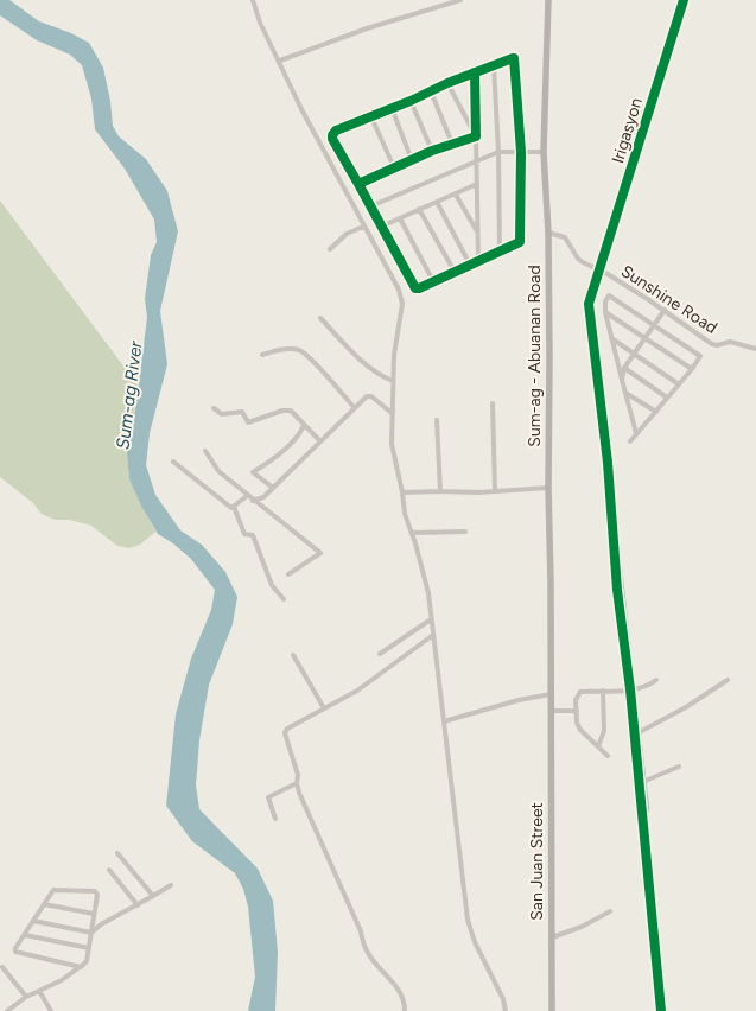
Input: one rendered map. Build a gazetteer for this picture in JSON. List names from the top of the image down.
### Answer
{
  "streets": {
    "main road": ["Sum-ag - Abuanan Road", "San Juan Street"],
    "street": ["Irigasyon", "Sunshine Road"]
  },
  "crossings": [
    ["Irigasyon", "Sunshine Road"],
    ["Sunshine Road", "Sum-ag - Abuanan Road"],
    ["Sum-ag - Abuanan Road", "San Juan Street"]
  ],
  "water": ["Sum-ag River"]
}
